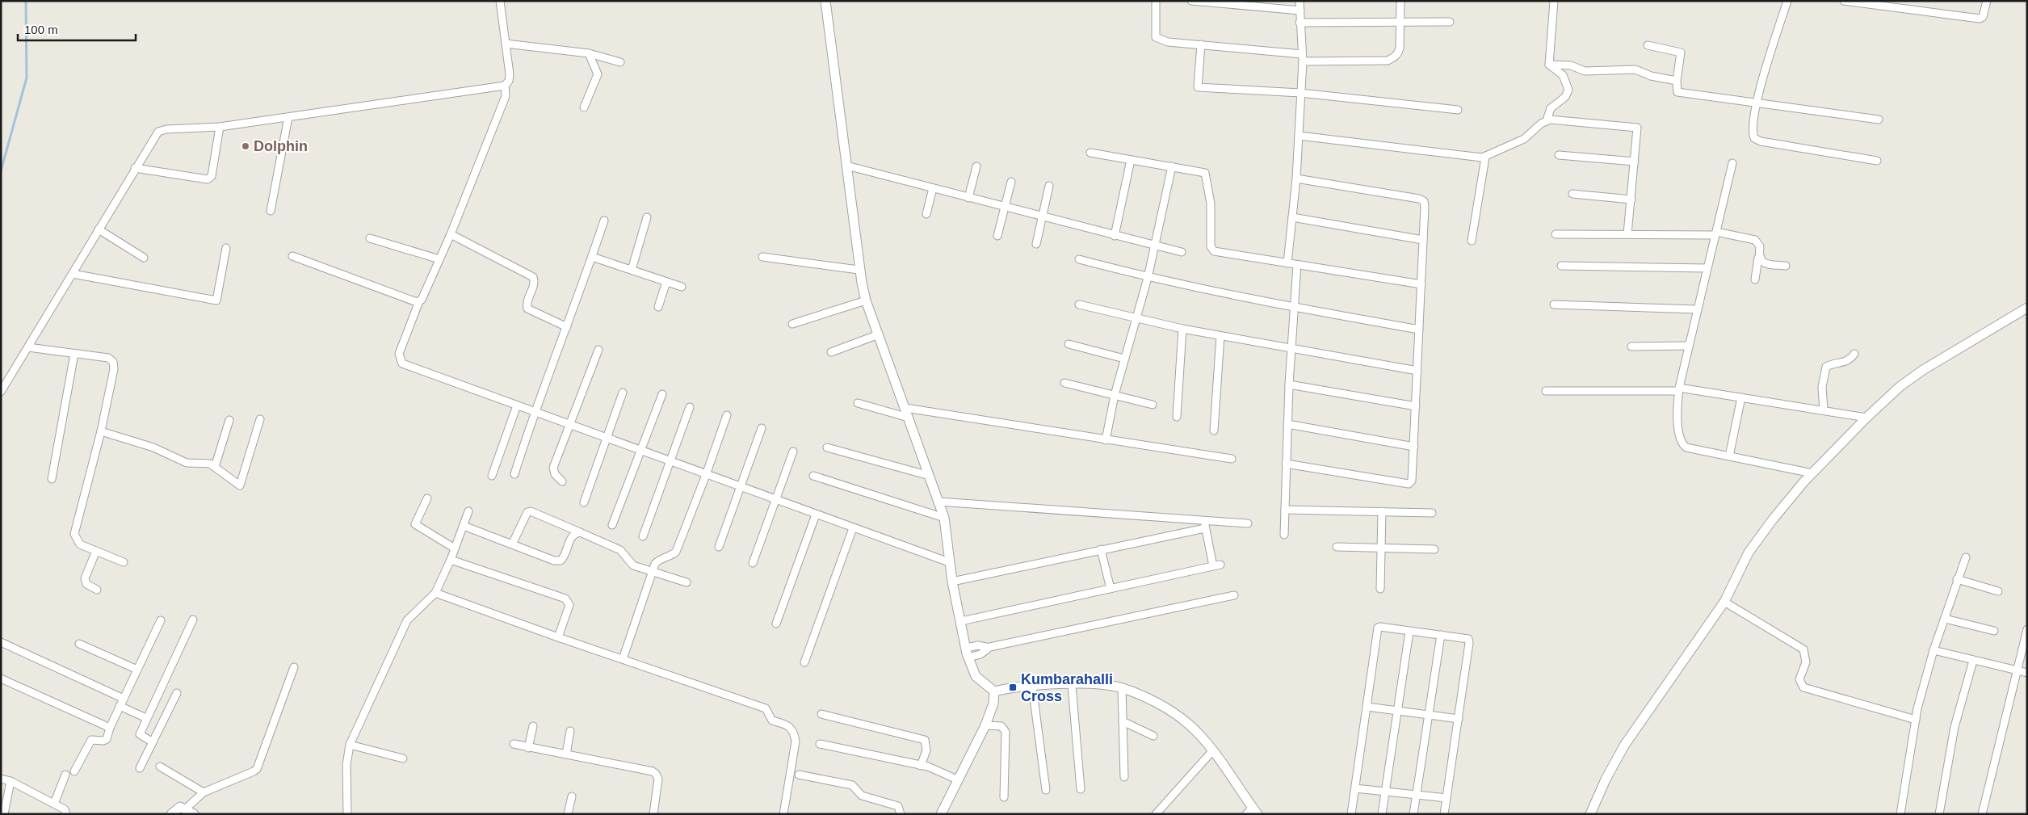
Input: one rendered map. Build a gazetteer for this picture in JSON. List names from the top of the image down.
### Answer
{
  "places": {
    "other": ["Dolphin"],
    "transit": ["Kumbarahalli Cross"]
  },
  "scale_bar": "100 m"
}
